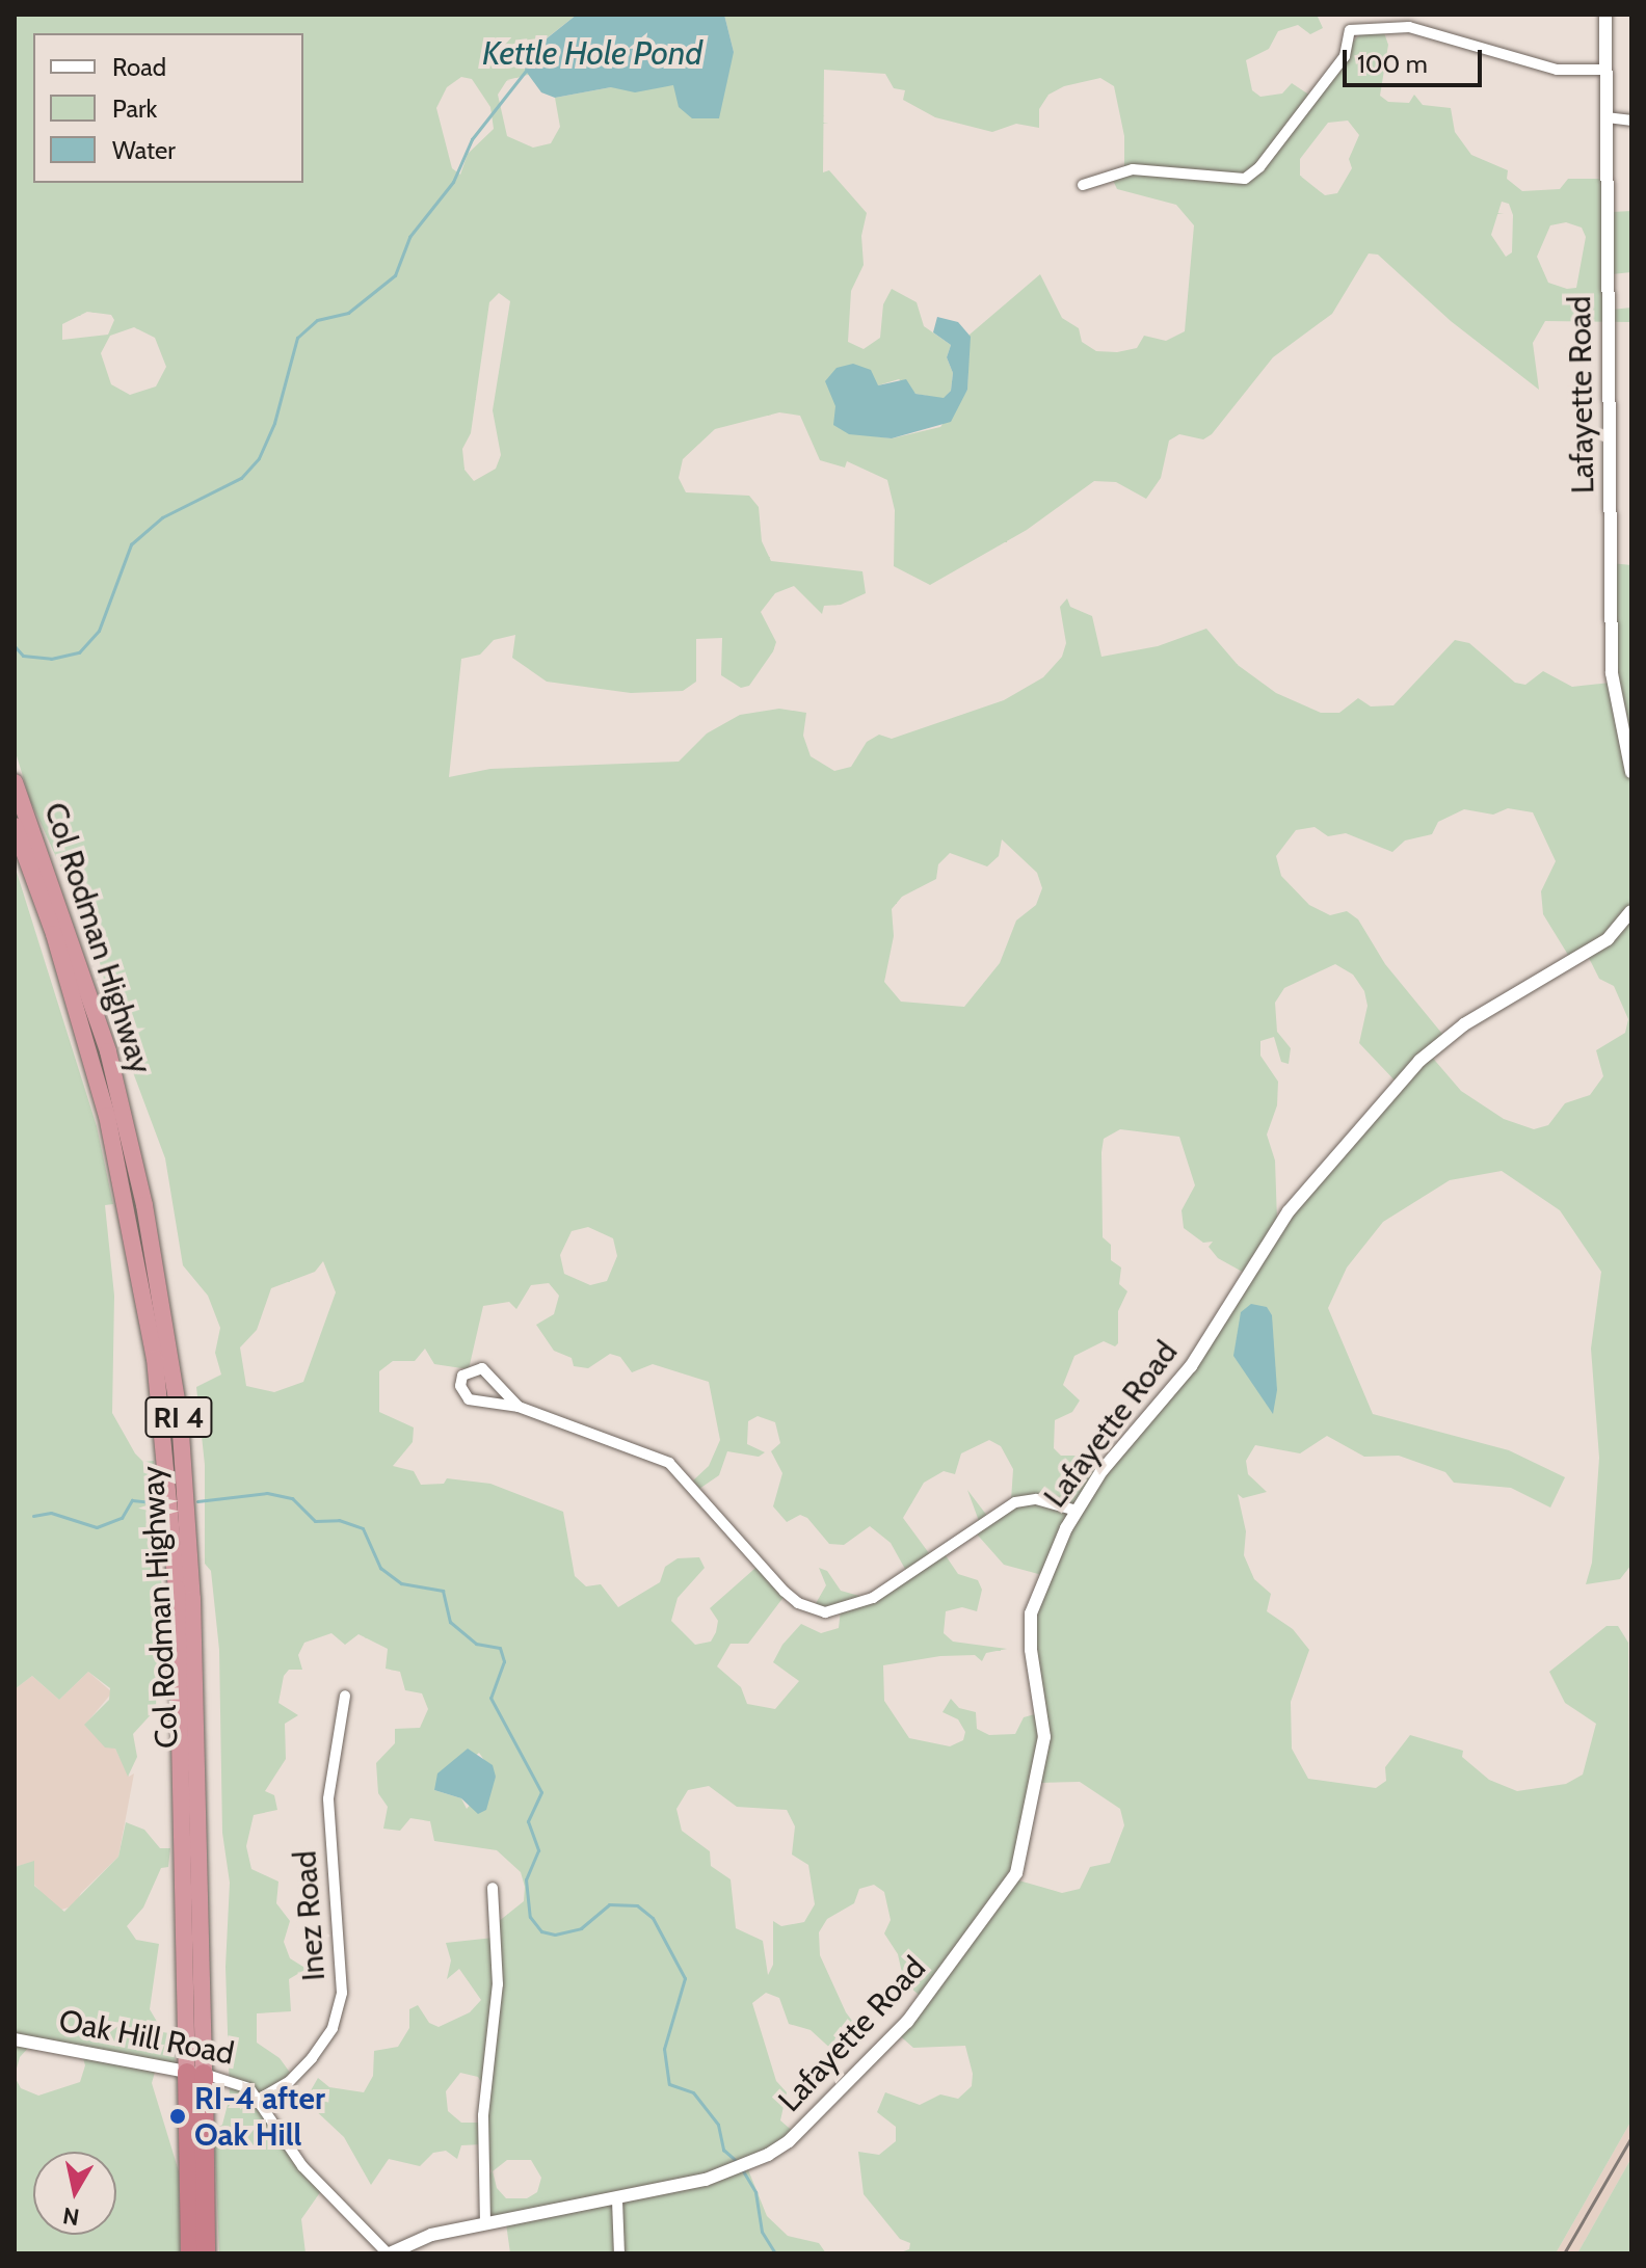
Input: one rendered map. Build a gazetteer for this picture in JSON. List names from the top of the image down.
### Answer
{
  "streets": {
    "highway": ["Col Rodman Highway", "RI 4"],
    "street": ["Lafayette Road", "Inez Road", "Oak Hill Road"]
  },
  "crossings": [
    ["Lafayette Road", "Oak Hill Road"],
    ["Col Rodman Highway", "Oak Hill Road"],
    ["Inez Road", "Oak Hill Road"]
  ],
  "water": ["Kettle Hole Pond"],
  "places": ["RI-4 after Oak Hill"],
  "legend": ["Road", "Park", "Water"],
  "scale_bar": "100 m",
  "north": "bottom"
}
